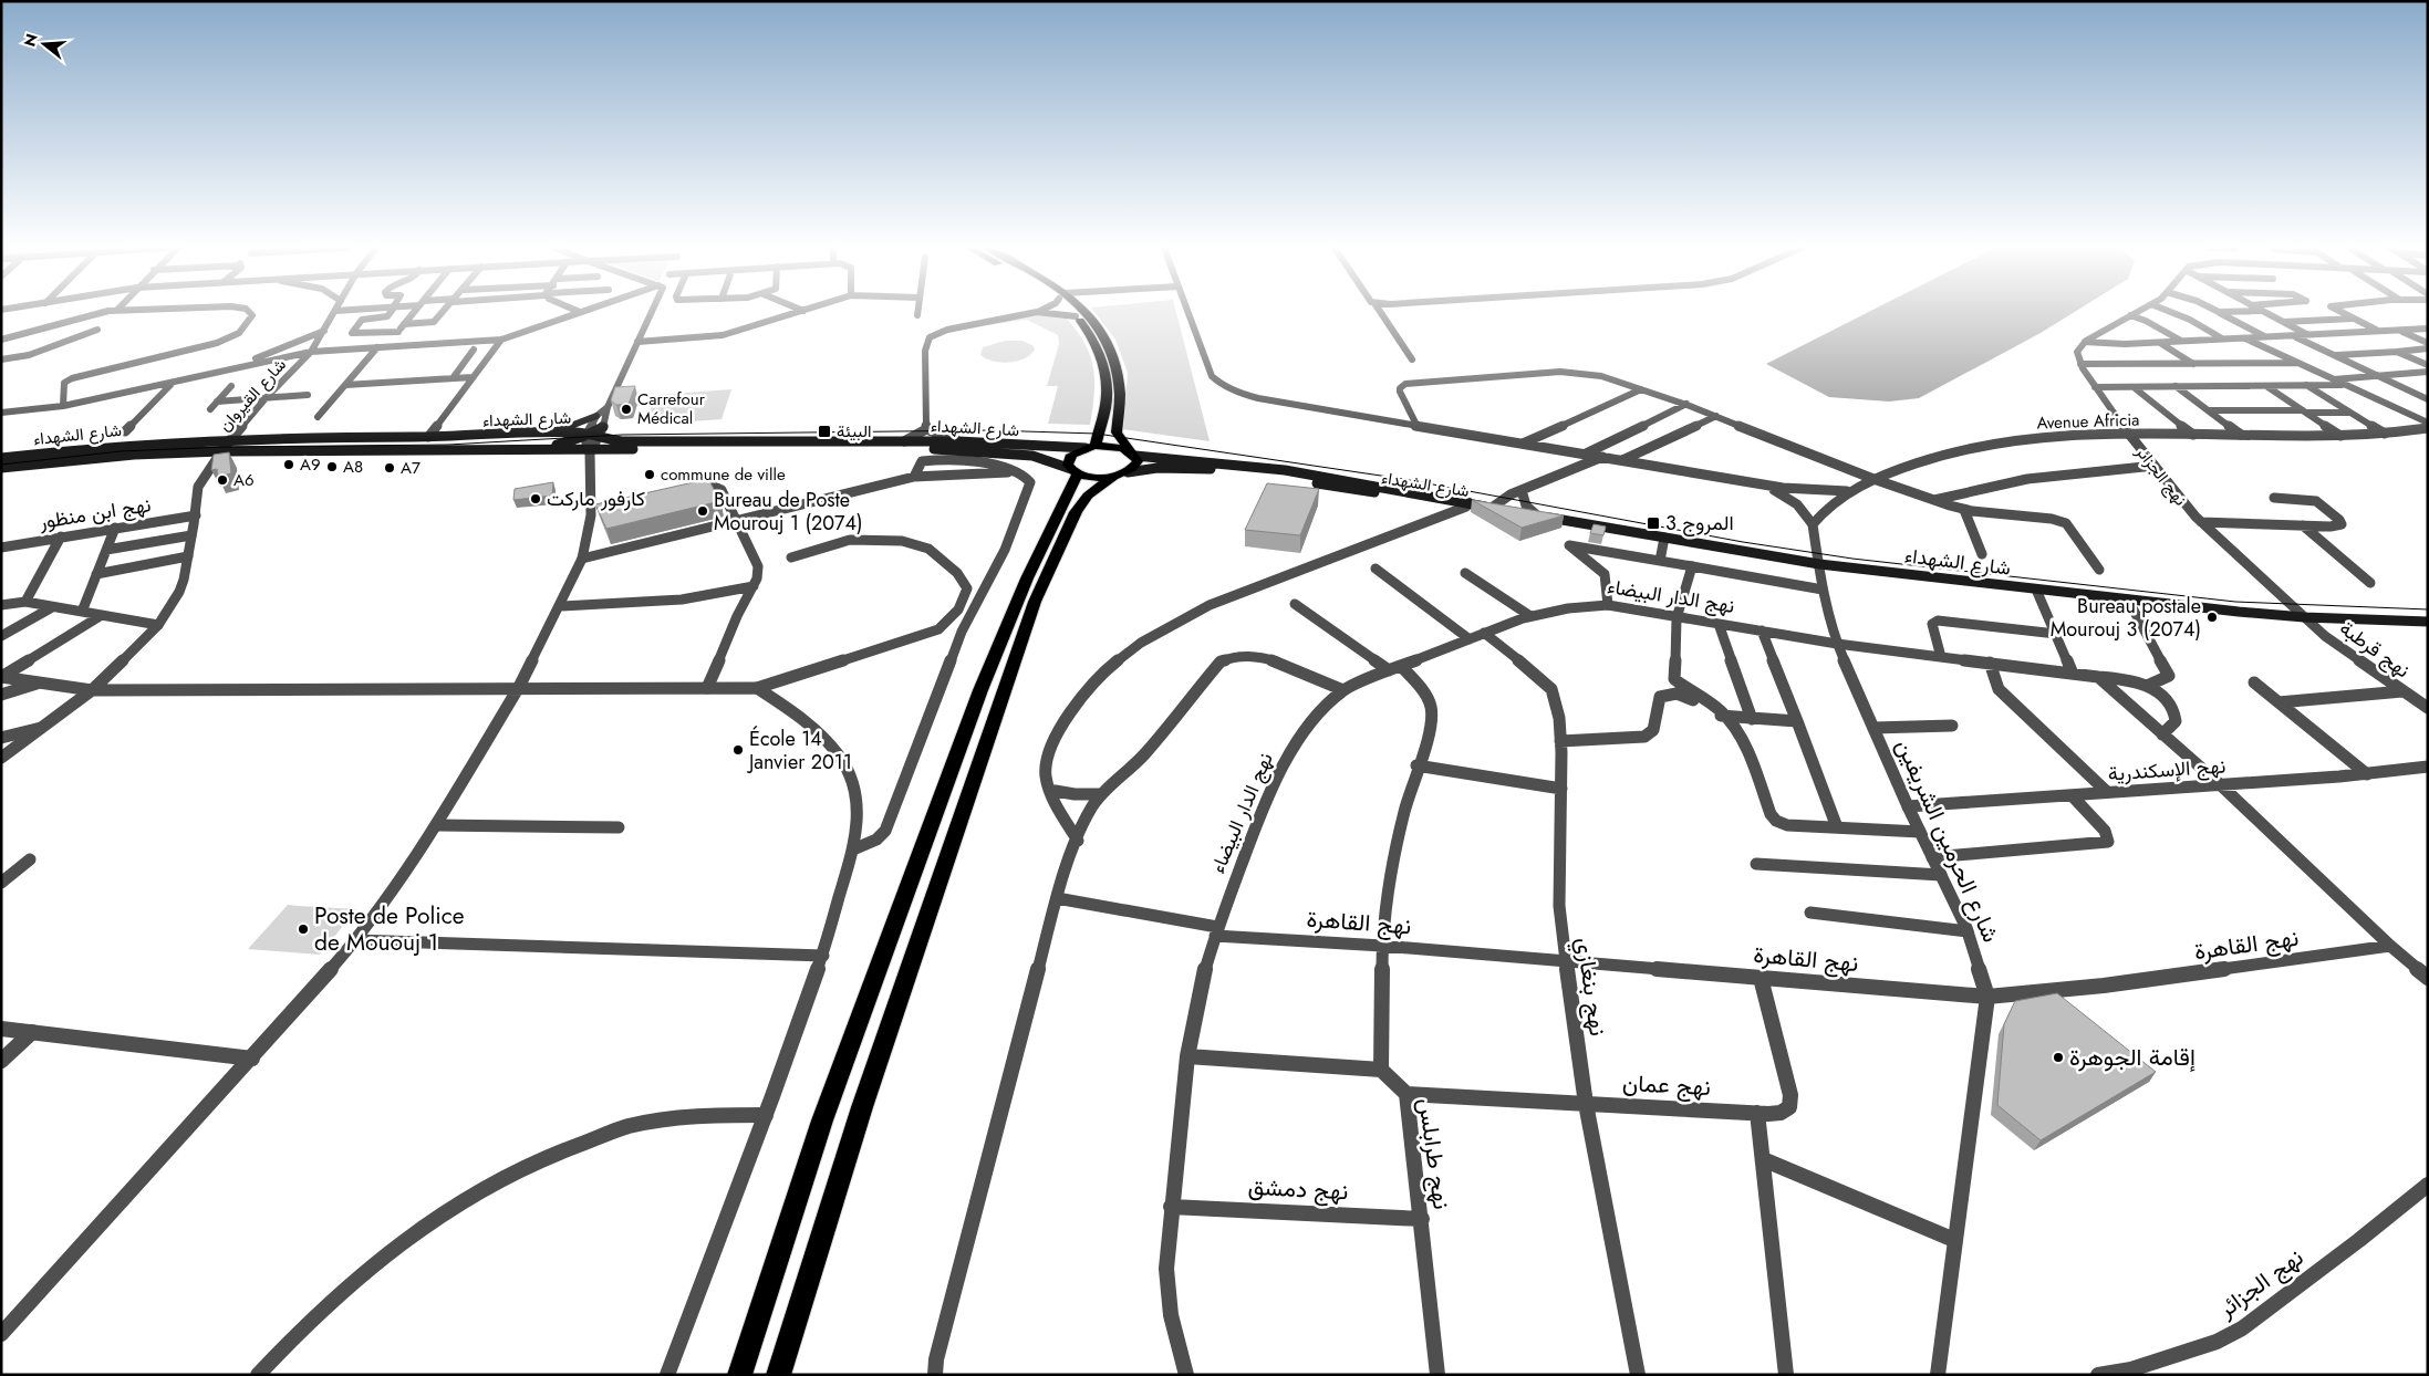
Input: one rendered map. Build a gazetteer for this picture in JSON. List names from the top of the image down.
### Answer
{
  "streets": {
    "main road": ["شارع الشهداء"],
    "street": [
      "شارع القيروان",
      "Avenue Africia",
      "نهج الجزائر",
      "نهج ابن منظور",
      "نهج الدار البيضاء",
      "نهج قرطبة",
      "نهج الإسكندرية",
      "شارع الحرمين الشريفين",
      "نهج القاهرة",
      "نهج بنغازي",
      "نهج عمان",
      "نهج طرابلس",
      "نهج دمشق"
    ]
  },
  "crossings": [
    ["شارع القيروان", "شارع الشهداء"],
    ["شارع القيروان", "نهج ابن منظور"],
    ["شارع الشهداء", "نهج الجزائر"],
    ["شارع الشهداء", "نهج قرطبة"],
    ["شارع الشهداء", "شارع الحرمين الشريفين"],
    ["Avenue Africia", "نهج الجزائر"],
    ["نهج الجزائر", "نهج قرطبة"],
    ["نهج الدار البيضاء", "شارع الحرمين الشريفين"],
    ["نهج الدار البيضاء", "نهج القاهرة"],
    ["نهج الدار البيضاء", "نهج بنغازي"],
    ["نهج الدار البيضاء", "نهج دمشق"],
    ["نهج الإسكندرية", "شارع الحرمين الشريفين"],
    ["شارع الحرمين الشريفين", "نهج القاهرة"],
    ["نهج القاهرة", "نهج بنغازي"],
    ["نهج القاهرة", "نهج عمان"],
    ["نهج بنغازي", "نهج عمان"],
    ["نهج عمان", "نهج طرابلس"],
    ["نهج طرابلس", "نهج دمشق"]
  ],
  "places": {
    "other": [
      "Carrefour Médical",
      "A9",
      "A8",
      "A7",
      "commune de ville",
      "A6",
      "كارفور ماركت",
      "Bureau de Poste Mourouj 1 (2074)",
      "Bureau postale Mourouj 3 (2074)",
      "École 14 Janvier 2011",
      "Poste de Police de Mououj 1",
      "إقامة الجوهرة"
    ],
    "transit": ["البيئة", "المروج 3"]
  },
  "north": "left"
}
